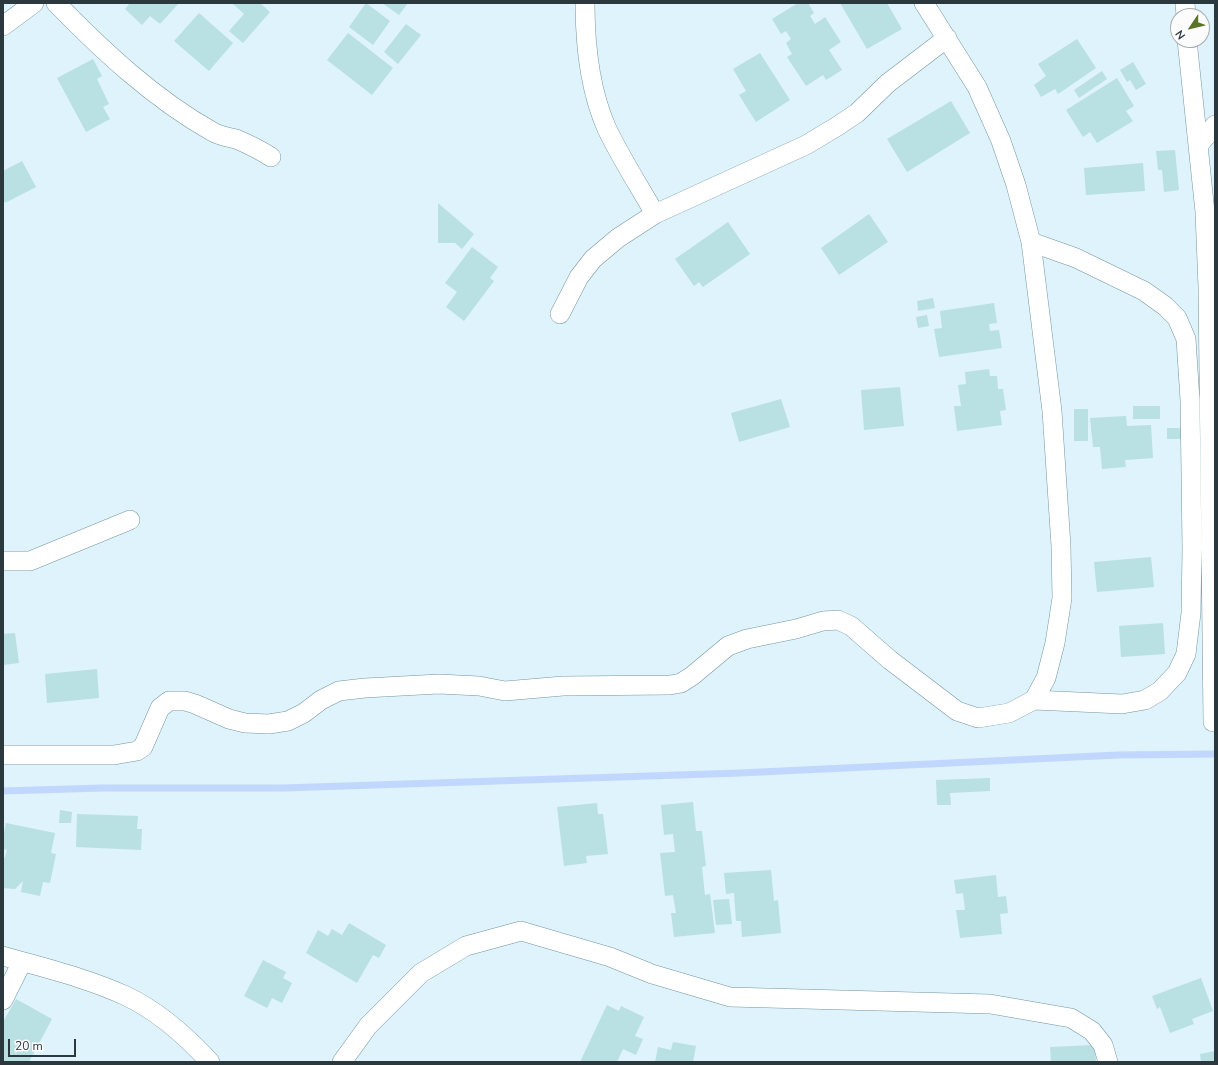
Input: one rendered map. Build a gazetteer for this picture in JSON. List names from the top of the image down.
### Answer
{
  "scale_bar": "20 m",
  "north": "bottom left"
}
